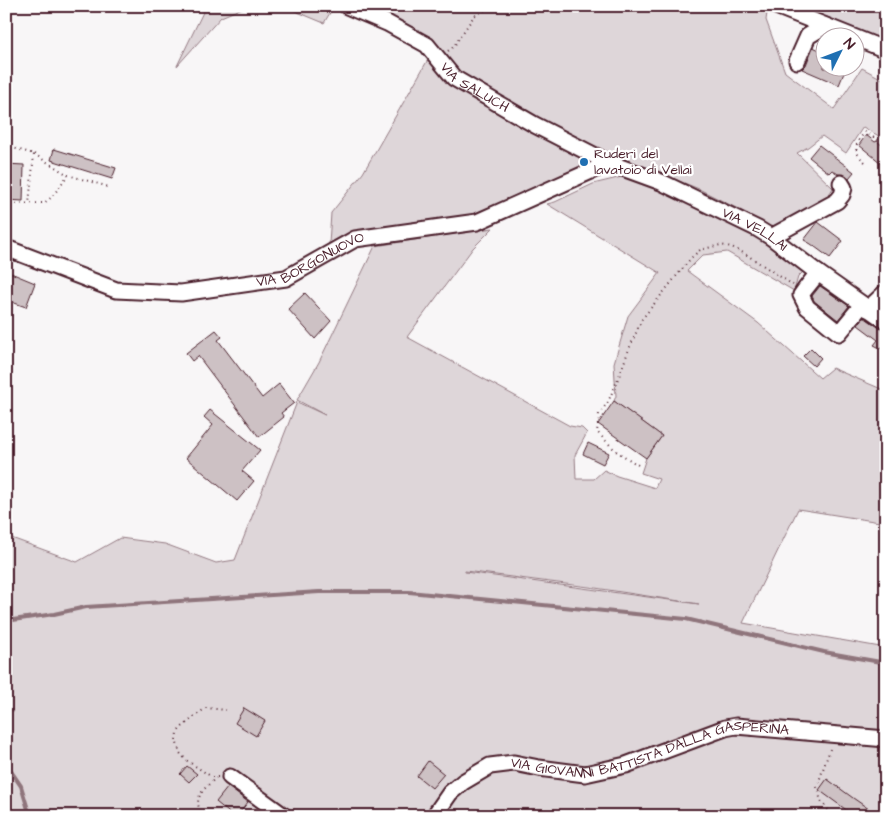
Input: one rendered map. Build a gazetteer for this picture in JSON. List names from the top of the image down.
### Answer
{
  "streets": {
    "street": [
      "VIA SALUCH",
      "VIA VELLAI",
      "VIA BORGONUOVO",
      "VIA GIOVANNI BATTISTA DALLA GASPERINA"
    ]
  },
  "crossings": [
    ["VIA SALUCH", "VIA VELLAI"],
    ["VIA SALUCH", "VIA BORGONUOVO"],
    ["VIA VELLAI", "VIA BORGONUOVO"]
  ],
  "places": ["Ruderi del lavatoio di Vellai"],
  "north": "top right"
}
